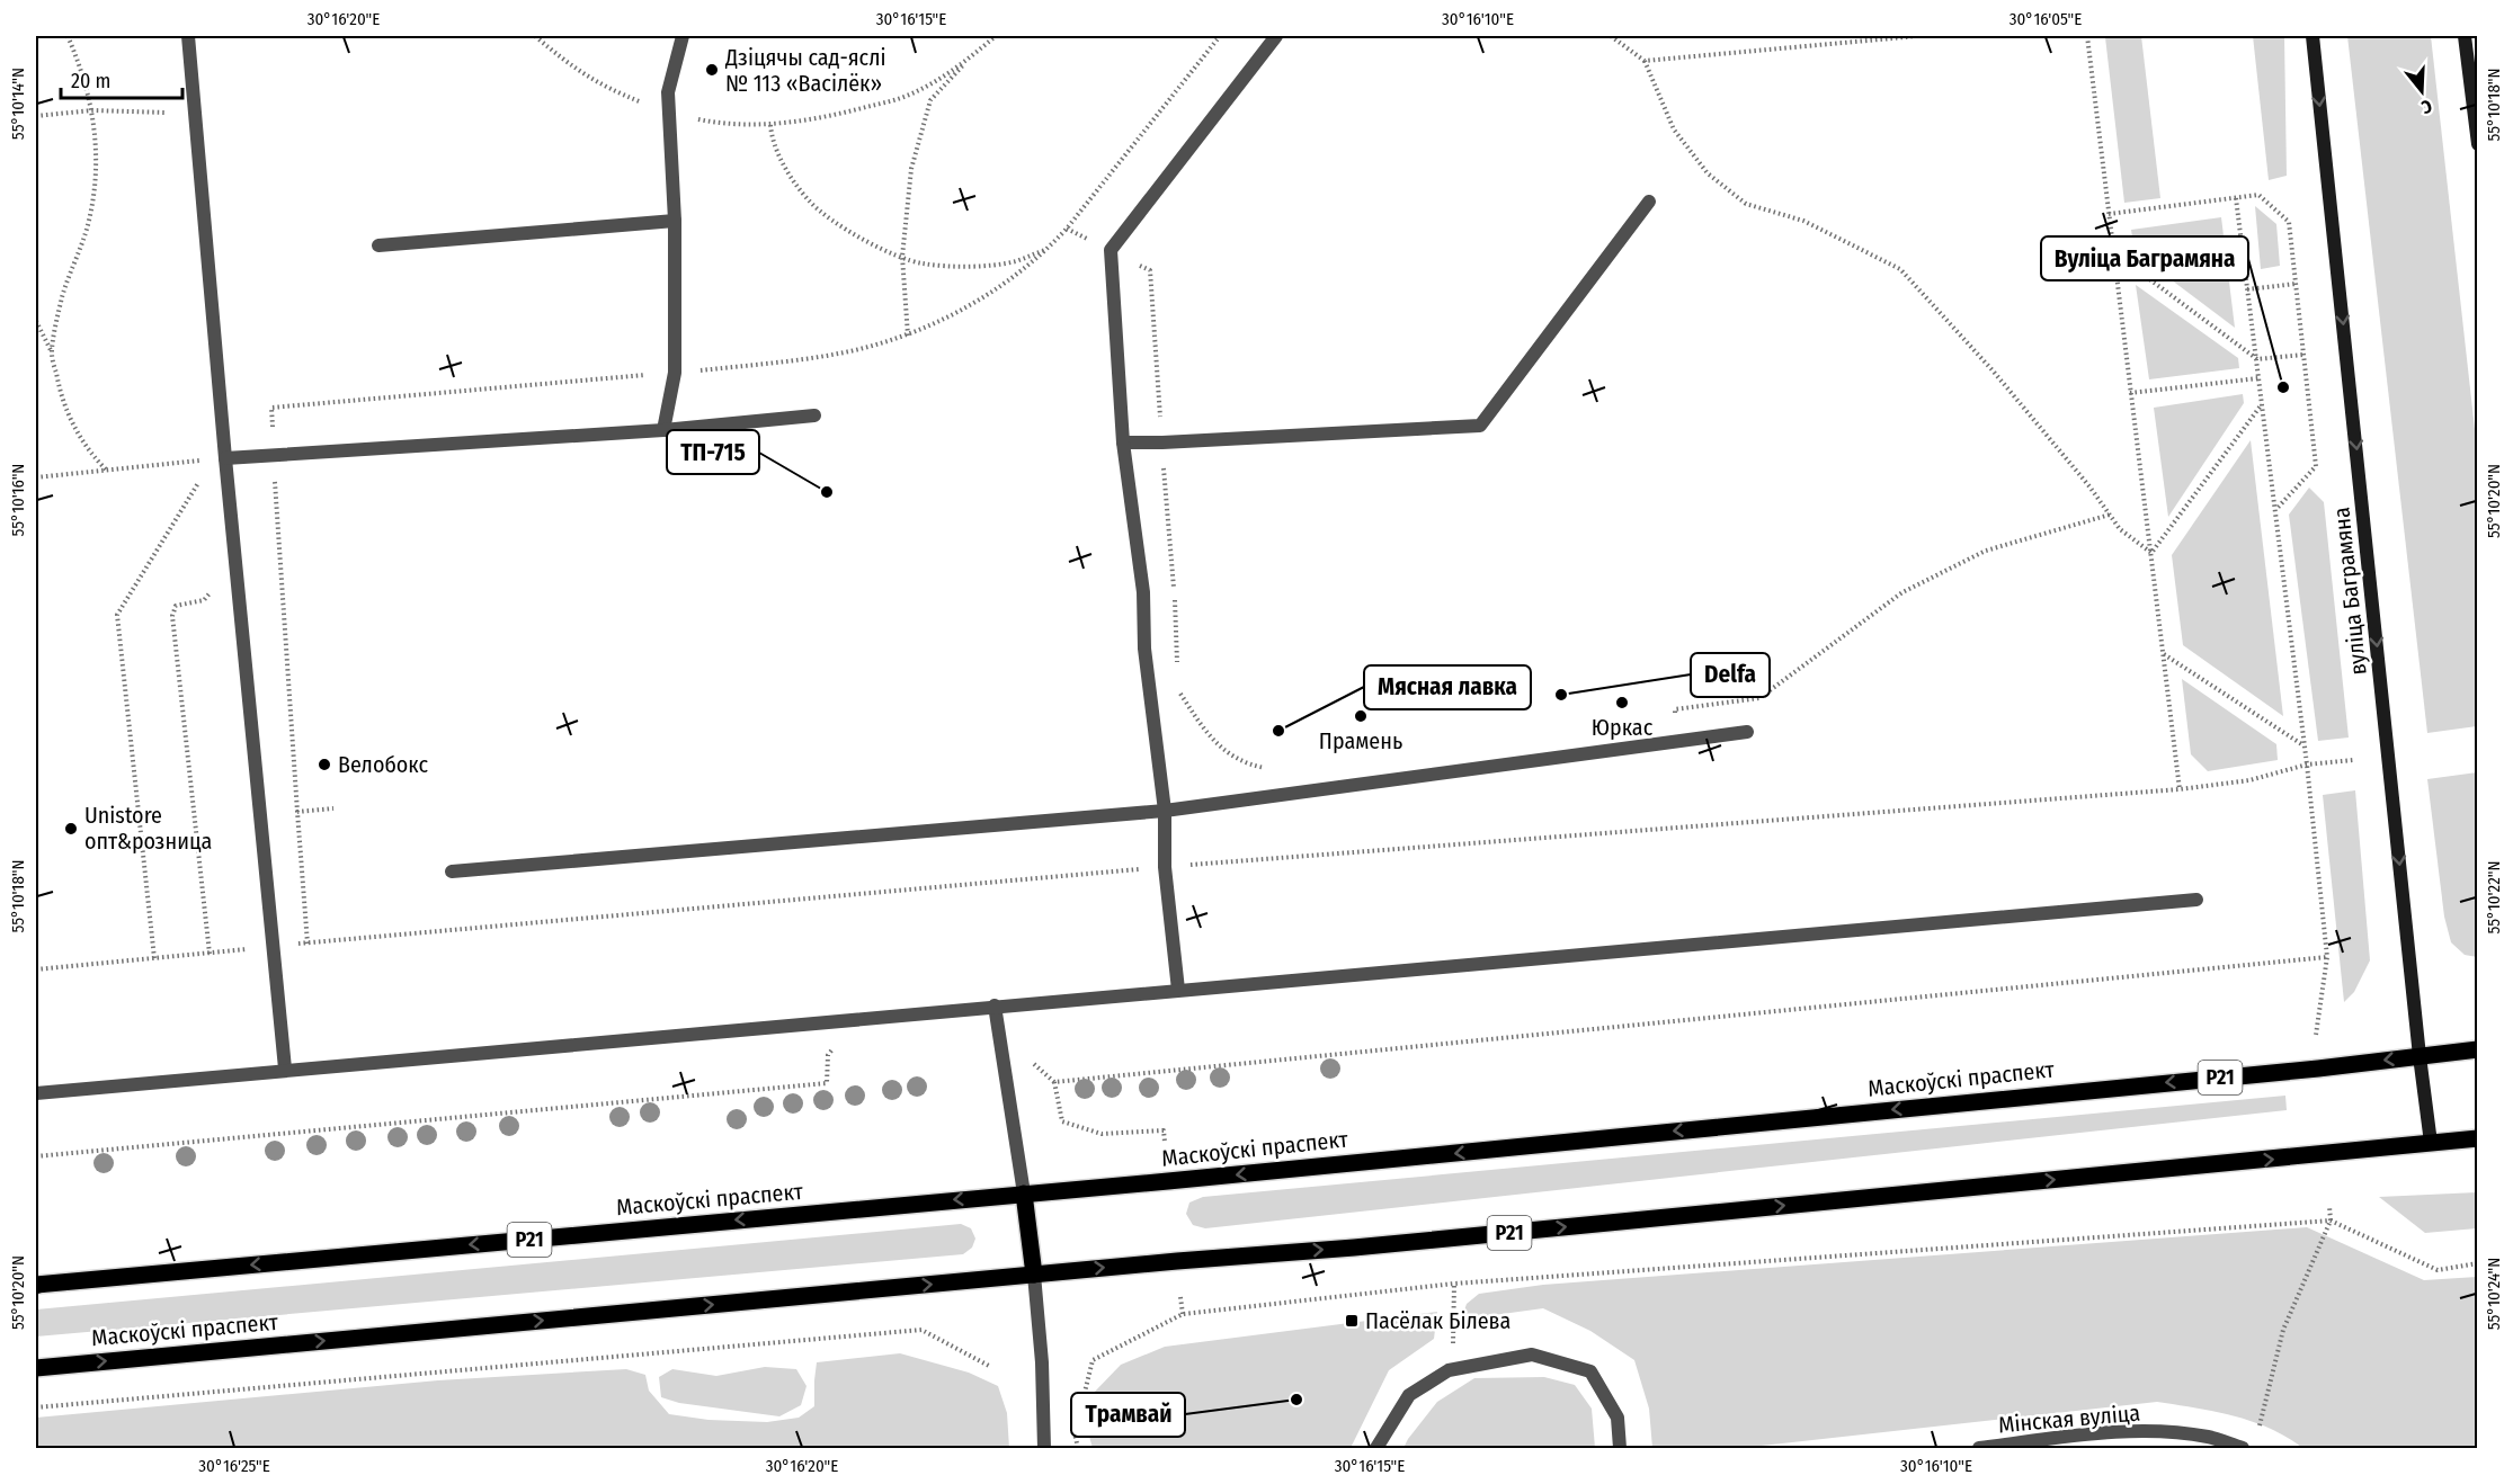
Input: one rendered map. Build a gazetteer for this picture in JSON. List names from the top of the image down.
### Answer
{
  "streets": {
    "main road": ["Р21", "Маскоўскі праспект"],
    "street": ["вуліца Баграмяна", "Мінская вуліца"]
  },
  "crossings": [
    ["вуліца Баграмяна", "Маскоўскі праспект"]
  ],
  "one_way": ["вуліца Баграмяна"],
  "places": {
    "other": [
      "Дзіцячы сад-яслі № 113 «Васілёк»",
      "Вуліца Баграмяна",
      "ТП-715",
      "Delfa",
      "Юркас",
      "Прамень",
      "Мясная лавка",
      "Велобокс",
      "Unistore опт&розница",
      "Трамвай"
    ],
    "transit": ["Пасёлак Білева"]
  },
  "scale_bar": "20 m",
  "north": "bottom",
  "coordinates": [
    "30°16'20\"E",
    "30°16'15\"E",
    "30°16'10\"E",
    "30°16'05\"E",
    "55°10'14\"N",
    "55°10'18\"N",
    "55°10'16\"N",
    "55°10'20\"N",
    "55°10'22\"N",
    "55°10'24\"N",
    "30°16'25\"E"
  ]
}
